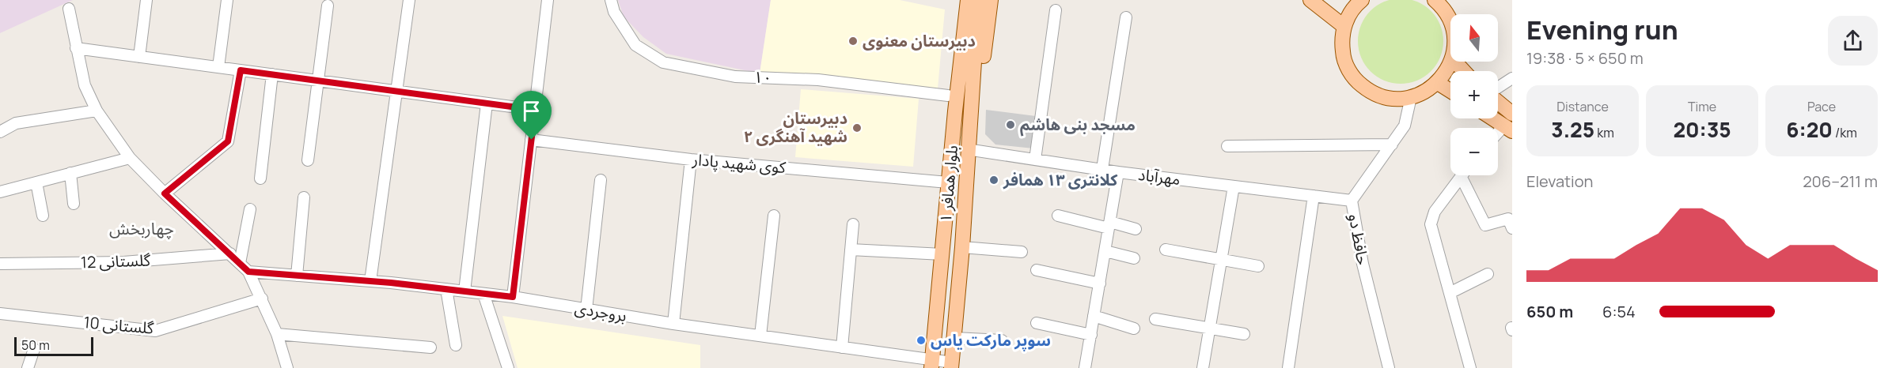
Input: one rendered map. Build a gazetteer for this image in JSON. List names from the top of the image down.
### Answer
{
  "streets": {
    "main road": ["بلوار همافر ۱"],
    "street": [
      "۱۰",
      "کوی شهید پادار",
      "مهرآباد",
      "حافظ دو",
      "گلستانی 12",
      "بروجردی",
      "گلستانی 10"
    ]
  },
  "crossings": [
    ["کوی شهید پادار", "بلوار همافر ۱"],
    ["مهرآباد", "بلوار همافر ۱"],
    ["مهرآباد", "حافظ دو"],
    ["بلوار همافر ۱", "بروجردی"]
  ],
  "districts": ["چهاربخش"],
  "places": [
    "دبیرستان معنوی",
    "مسجد بنی هاشم",
    "دبیرستان شهید آهنگری ۲",
    "کلانتری ۱۳ همافر",
    "سوپر مارکت یاس"
  ],
  "scale_bar": "50 m",
  "north": "top",
  "page": {
    "heading": ["Evening run", "19:38 · 5 × 650 m"],
    "map_buttons": ["+", "−"],
    "stats": [
      ["Distance", "3.25 km"],
      ["Time", "20:35"],
      ["Pace", "6:20 /km"]
    ],
    "chart": ["Elevation", "206–211 m"],
    "list": [
      {
        "name": "650 m",
        "note": "6:54"
      }
    ],
    "scale": "50 m"
  }
}
